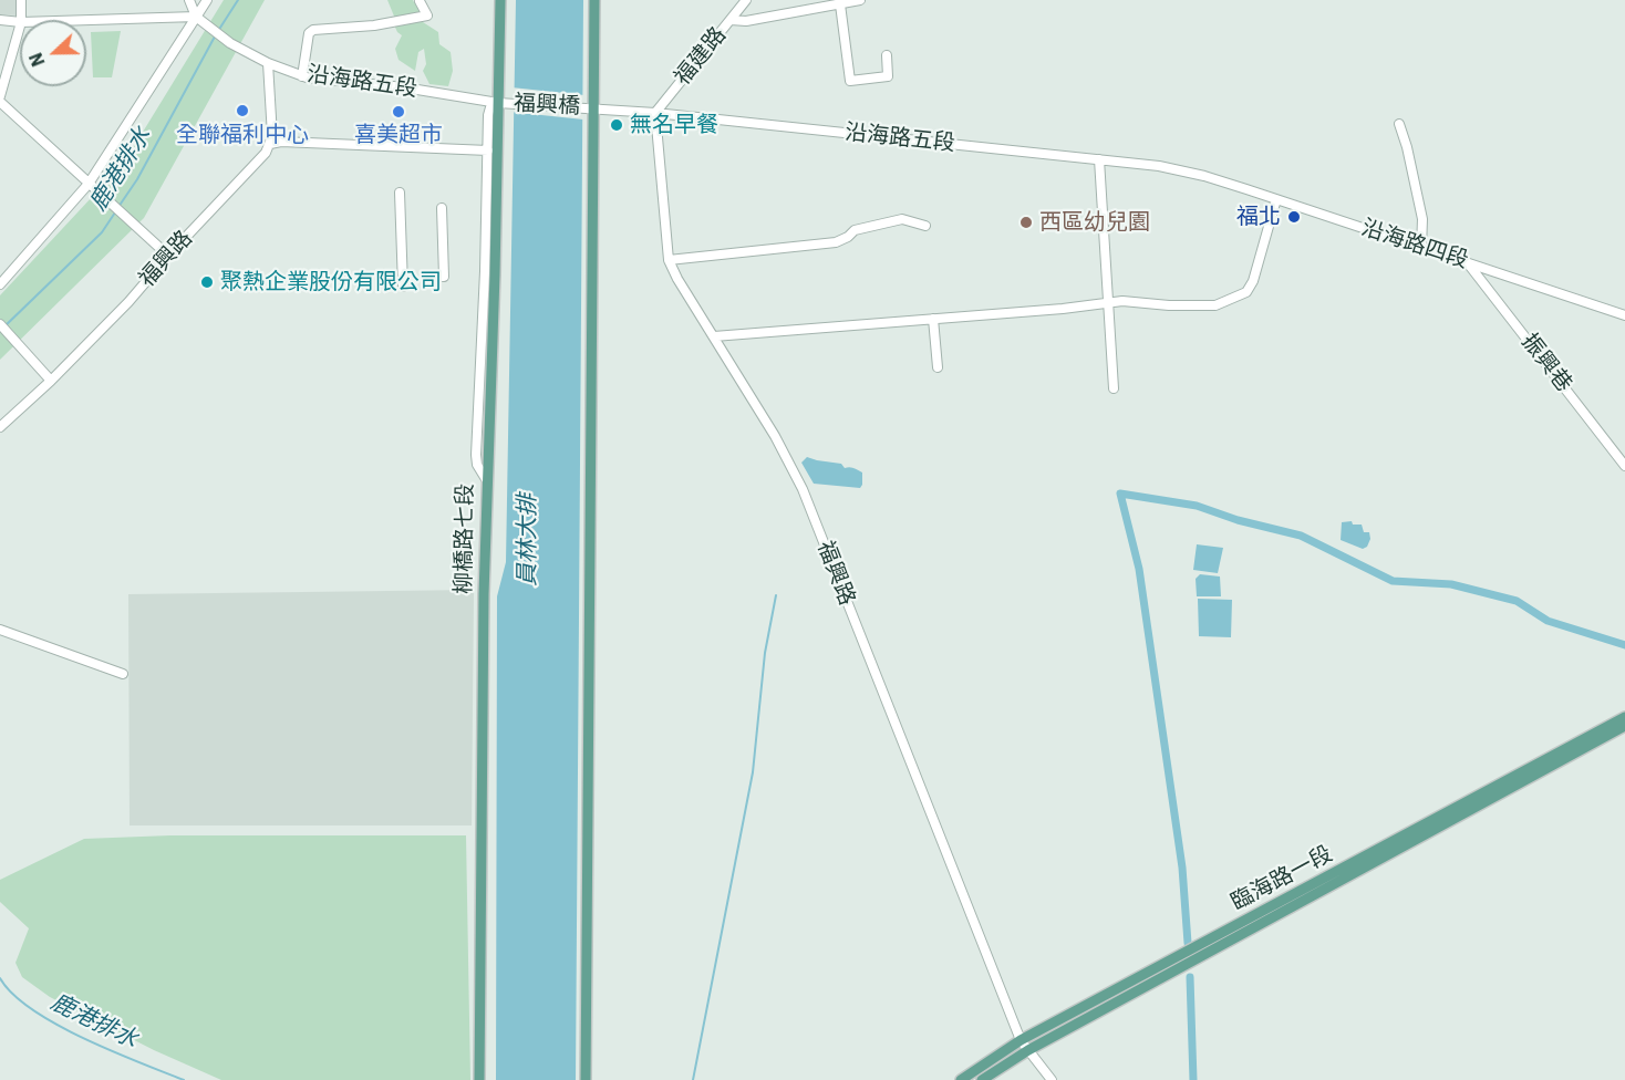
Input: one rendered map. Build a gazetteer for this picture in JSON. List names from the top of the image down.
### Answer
{
  "streets": {
    "main road": ["柳橋路七段", "臨海路一段"],
    "street": [
      "福建路",
      "沿海路五段",
      "福興橋",
      "沿海路四段",
      "福興路",
      "振興巷"
    ]
  },
  "crossings": [
    ["福建路", "沿海路五段"],
    ["福建路", "福興路"],
    ["沿海路五段", "福興橋"],
    ["沿海路五段", "沿海路四段"],
    ["沿海路五段", "福興路"],
    ["沿海路五段", "柳橋路七段"],
    ["福興橋", "柳橋路七段"],
    ["沿海路四段", "振興巷"],
    ["福興路", "臨海路一段"]
  ],
  "water": ["鹿港排水", "員林大排"],
  "places": [
    "全聯福利中心",
    "喜美超市",
    "無名早餐",
    "福北",
    "西區幼兒園",
    "聚熱企業股份有限公司"
  ],
  "north": "left"
}
